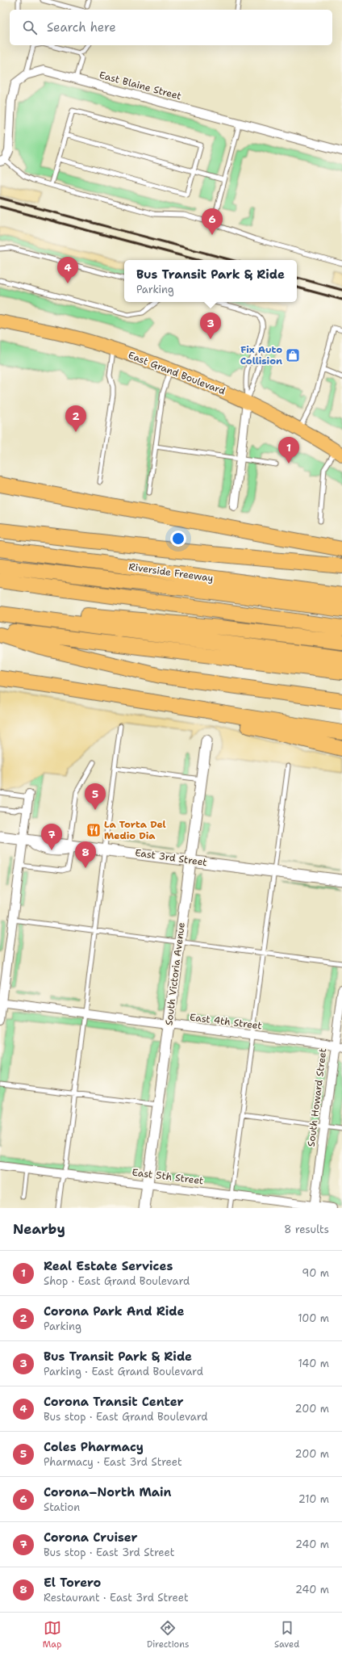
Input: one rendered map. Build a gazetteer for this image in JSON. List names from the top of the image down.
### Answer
{
  "streets": {
    "highway": ["Riverside Freeway"],
    "main road": ["East Grand Boulevard"],
    "street": [
      "East Blaine Street",
      "East 3rd Street",
      "South Victoria Avenue",
      "East 4th Street",
      "South Howard Street",
      "East 5th Street"
    ]
  },
  "crossings": [
    ["East 3rd Street", "South Victoria Avenue"],
    ["South Victoria Avenue", "East 4th Street"],
    ["South Victoria Avenue", "East 5th Street"],
    ["East 4th Street", "South Howard Street"],
    ["South Howard Street", "East 5th Street"]
  ],
  "places": {
    "shop": ["Fix Auto Collision"],
    "restaurant": ["La Torta Del Medio Dia"]
  },
  "page": {
    "search": "Search here",
    "pins": [
      "6",
      "4",
      "3",
      "2",
      "1",
      "5",
      "7",
      "8"
    ],
    "popup": ["Bus Transit Park & Ride", "Parking"],
    "heading": ["Nearby", "8 results"],
    "list": [
      {
        "mark": "1",
        "name": "Real Estate Services",
        "note": "Shop · East Grand Boulevard",
        "value": "90 m"
      },
      {
        "mark": "2",
        "name": "Corona Park And Ride",
        "note": "Parking",
        "value": "100 m"
      },
      {
        "mark": "3",
        "name": "Bus Transit Park & Ride",
        "note": "Parking · East Grand Boulevard",
        "value": "140 m"
      },
      {
        "mark": "4",
        "name": "Corona Transit Center",
        "note": "Bus stop · East Grand Boulevard",
        "value": "200 m"
      },
      {
        "mark": "5",
        "name": "Coles Pharmacy",
        "note": "Pharmacy · East 3rd Street",
        "value": "200 m"
      },
      {
        "mark": "6",
        "name": "Corona–North Main",
        "note": "Station",
        "value": "210 m"
      },
      {
        "mark": "7",
        "name": "Corona Cruiser",
        "note": "Bus stop · East 3rd Street",
        "value": "240 m"
      },
      {
        "mark": "8",
        "name": "El Torero",
        "note": "Restaurant · East 3rd Street",
        "value": "240 m"
      }
    ],
    "nav": ["Map", "Directions", "Saved"]
  }
}
